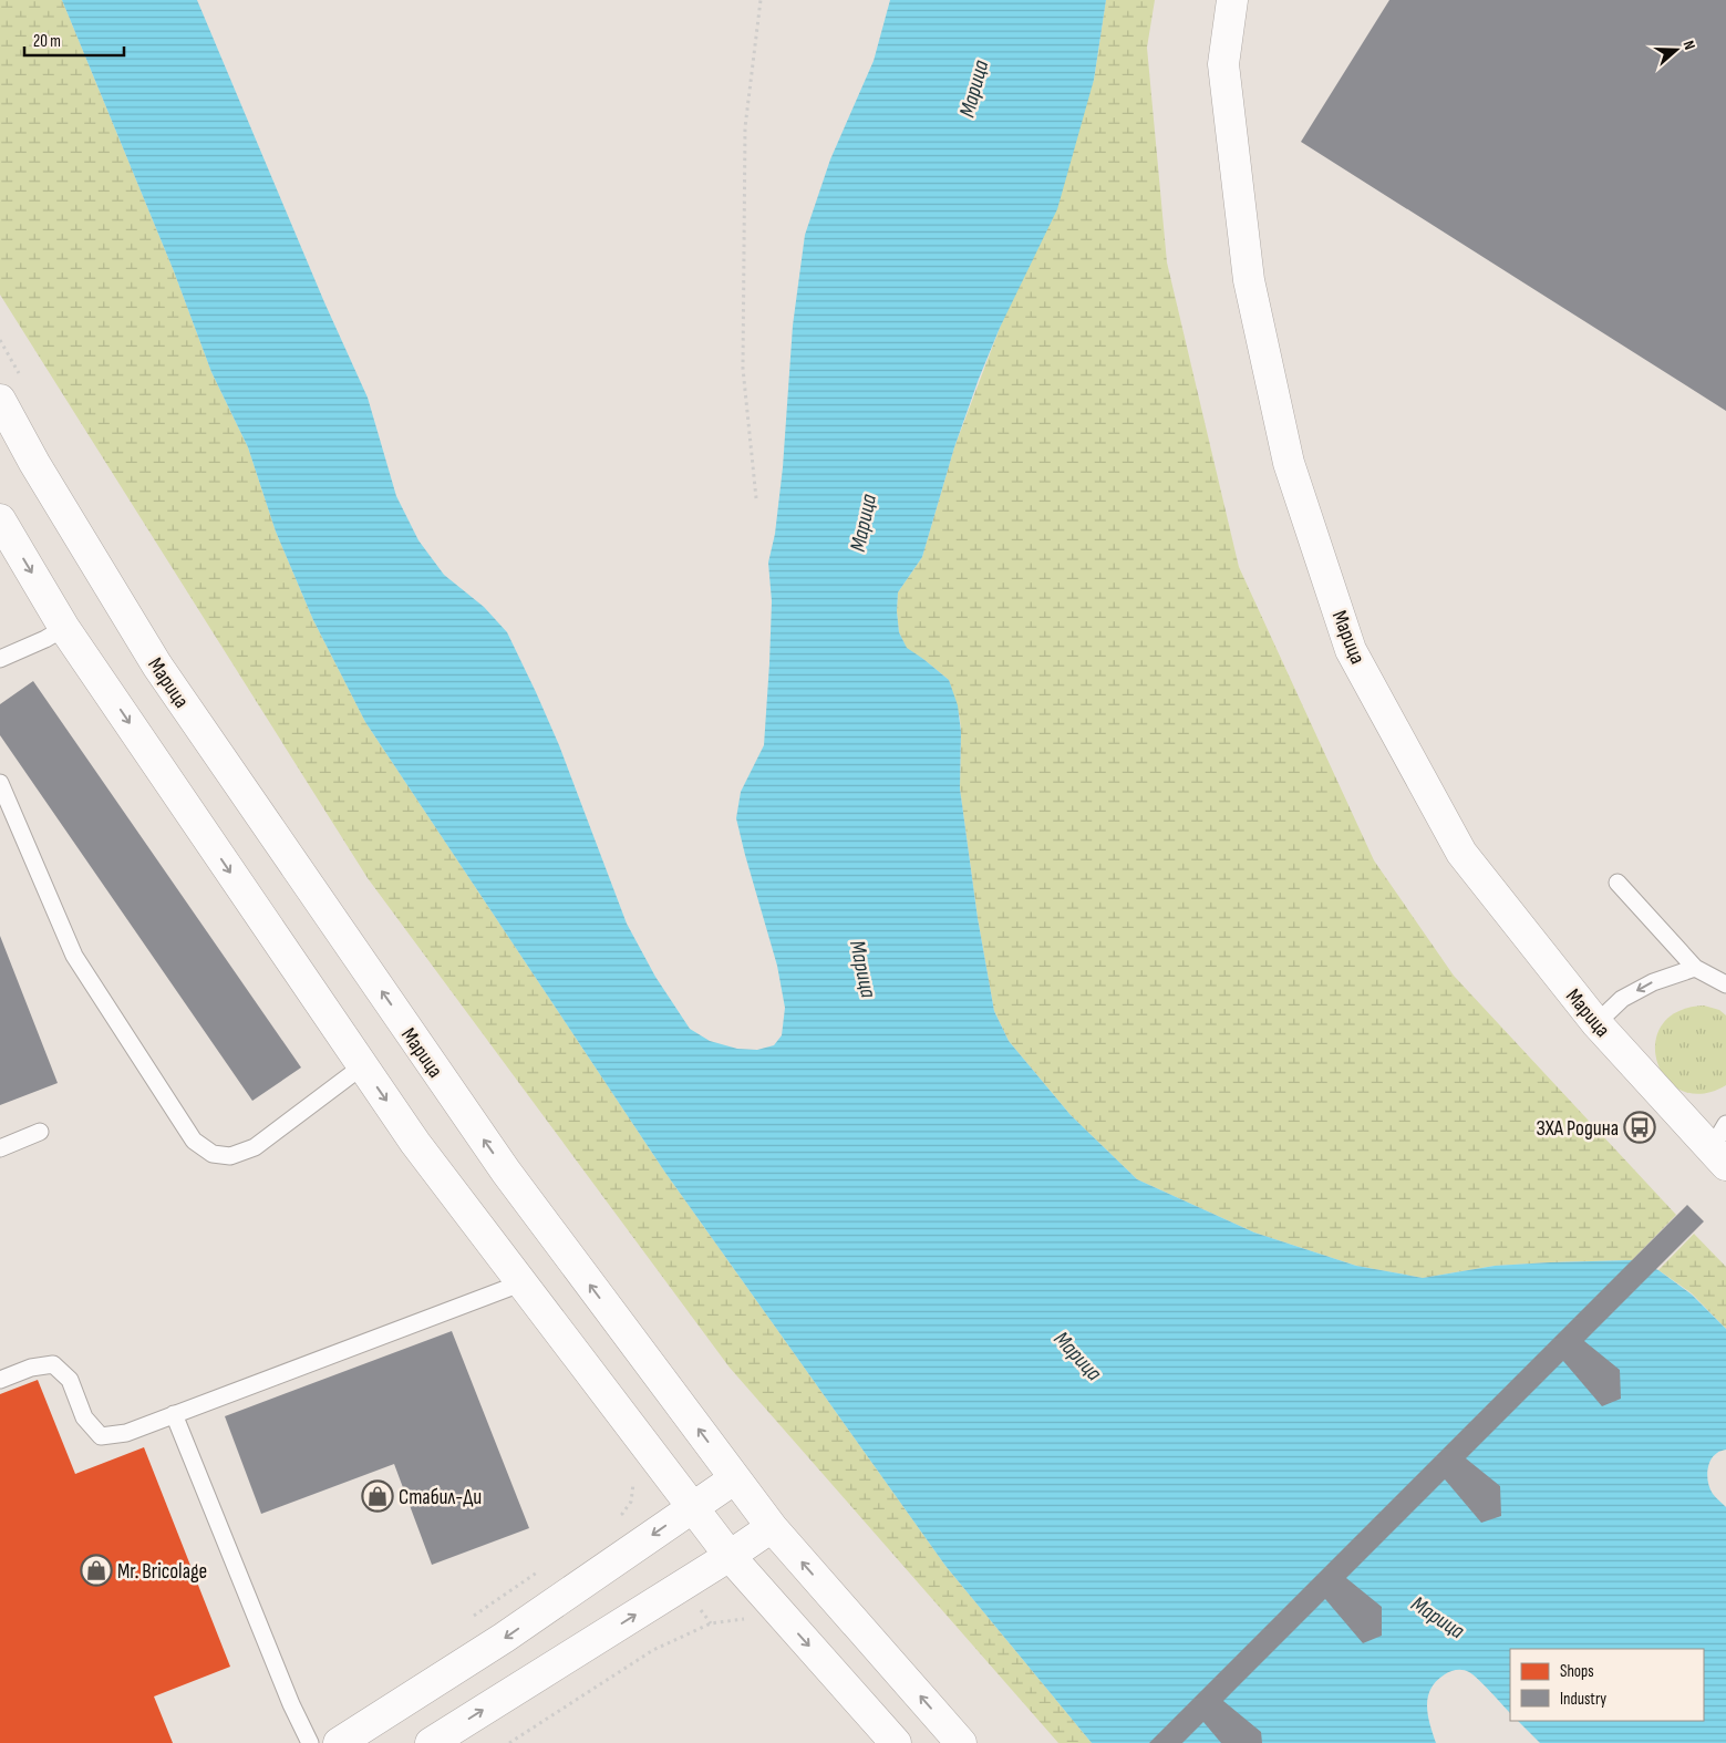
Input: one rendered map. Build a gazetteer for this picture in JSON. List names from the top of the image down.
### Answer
{
  "streets": {
    "street": ["Марица"]
  },
  "water": ["Марица"],
  "places": {
    "bus stop": ["ЗХА Родина"],
    "shop": ["Стабил-Ди", "Mr. Bricolage"]
  },
  "legend": ["Shops", "Industry"],
  "scale_bar": "20 m",
  "north": "right"
}
